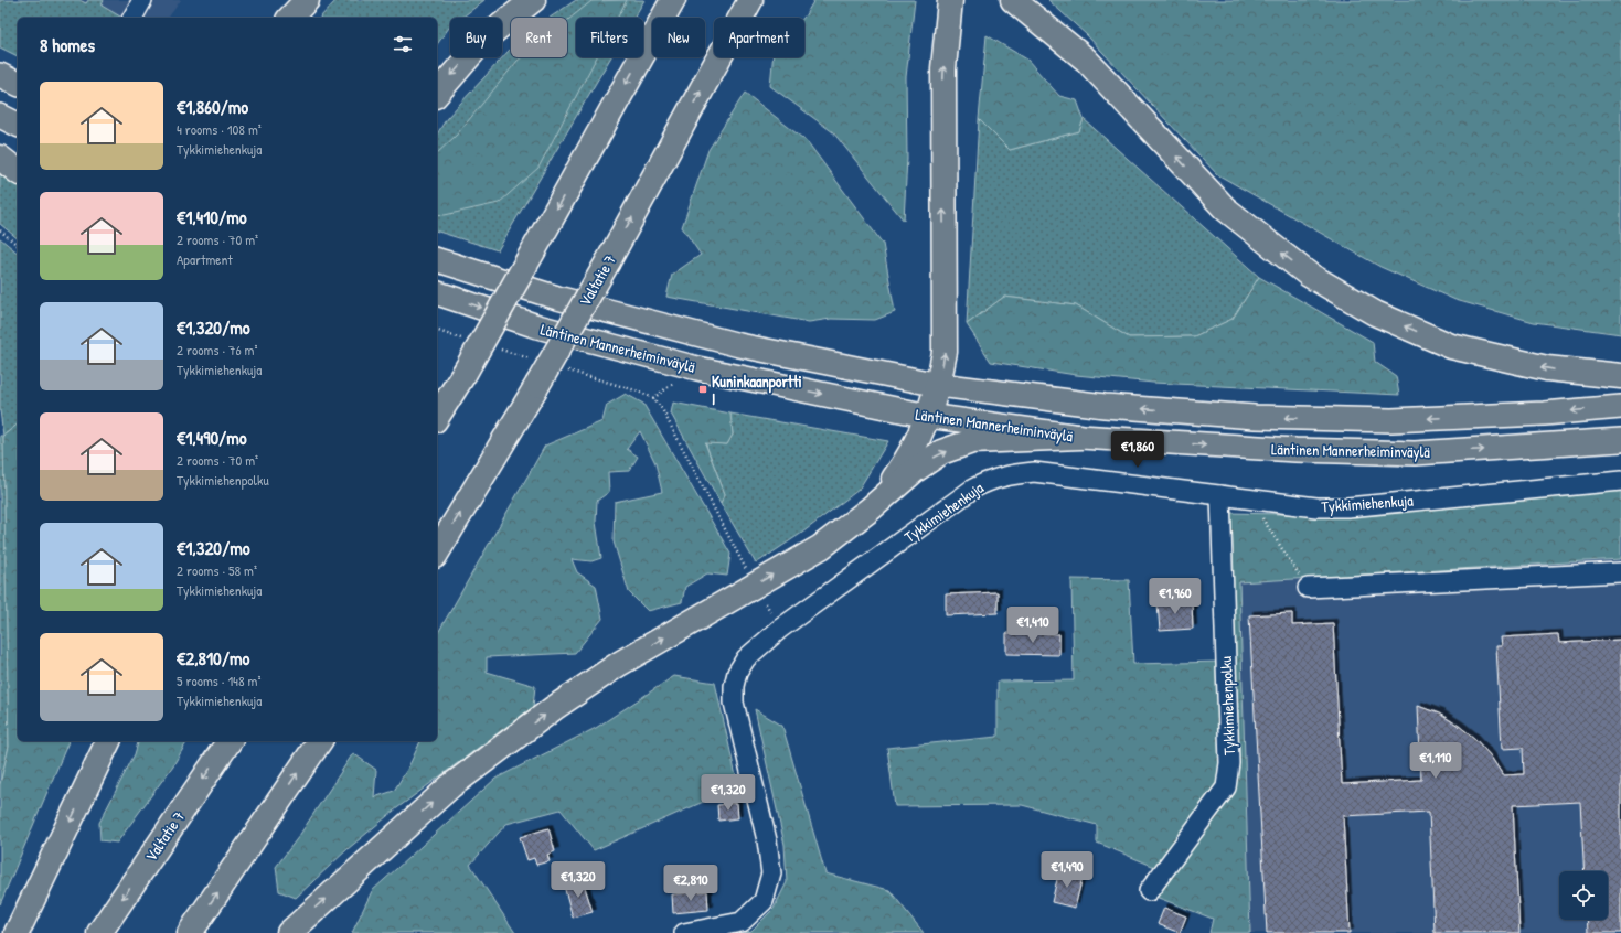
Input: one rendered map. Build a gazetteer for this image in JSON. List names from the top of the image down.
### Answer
{
  "streets": {
    "highway": ["Valtatie 7"],
    "main road": ["Läntinen Mannerheiminväylä"],
    "street": ["Tykkimiehenkuja", "Tykkimiehenpolku"]
  },
  "crossings": [
    ["Tykkimiehenkuja", "Tykkimiehenpolku"]
  ],
  "places": {
    "transit": ["Kuninkaanportti I"]
  },
  "page": {
    "chip": [
      "Buy",
      "Rent",
      "Filters",
      "New",
      "Apartment"
    ],
    "heading": "8 homes",
    "list": [
      {
        "name": "€1,860/mo",
        "note": "4 rooms · 108 m² · Tykkimiehenkuja"
      },
      {
        "name": "€1,410/mo",
        "note": "2 rooms · 70 m² · Apartment"
      },
      {
        "name": "€1,320/mo",
        "note": "2 rooms · 76 m² · Tykkimiehenkuja"
      },
      {
        "name": "€1,490/mo",
        "note": "2 rooms · 70 m² · Tykkimiehenpolku"
      },
      {
        "name": "€1,320/mo",
        "note": "2 rooms · 58 m² · Tykkimiehenkuja"
      },
      {
        "name": "€2,810/mo",
        "note": "5 rooms · 148 m² · Tykkimiehenkuja"
      }
    ],
    "price": [
      "€1,860",
      "€1,960",
      "€1,410",
      "€1,110",
      "€1,320",
      "€1,490",
      "€1,320",
      "€2,810"
    ]
  }
}
